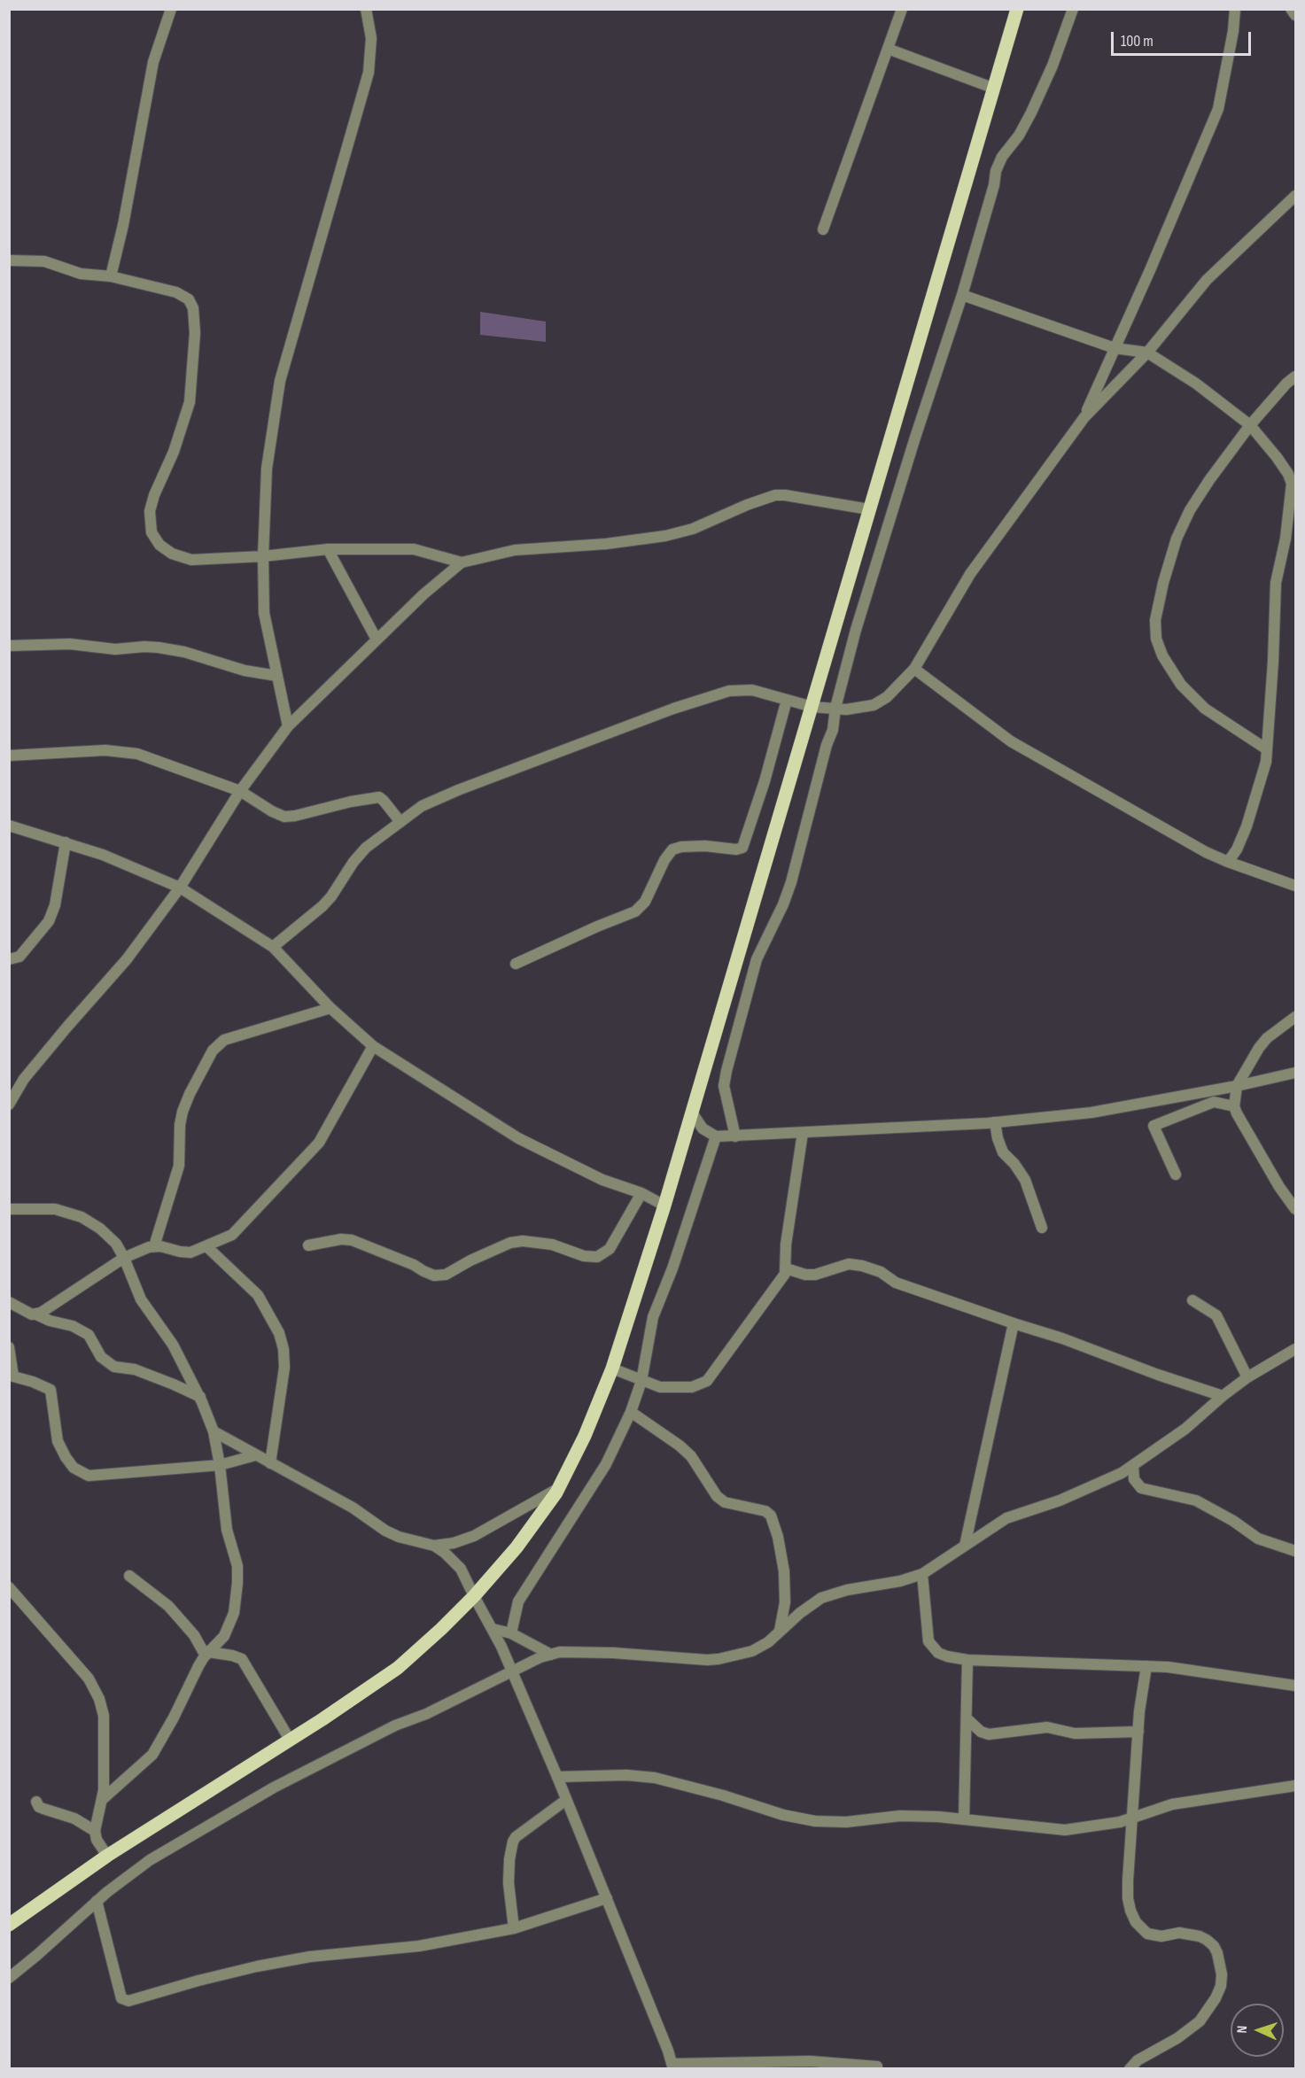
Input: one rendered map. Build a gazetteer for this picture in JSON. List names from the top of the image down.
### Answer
{
  "scale_bar": "100 m",
  "north": "left"
}
